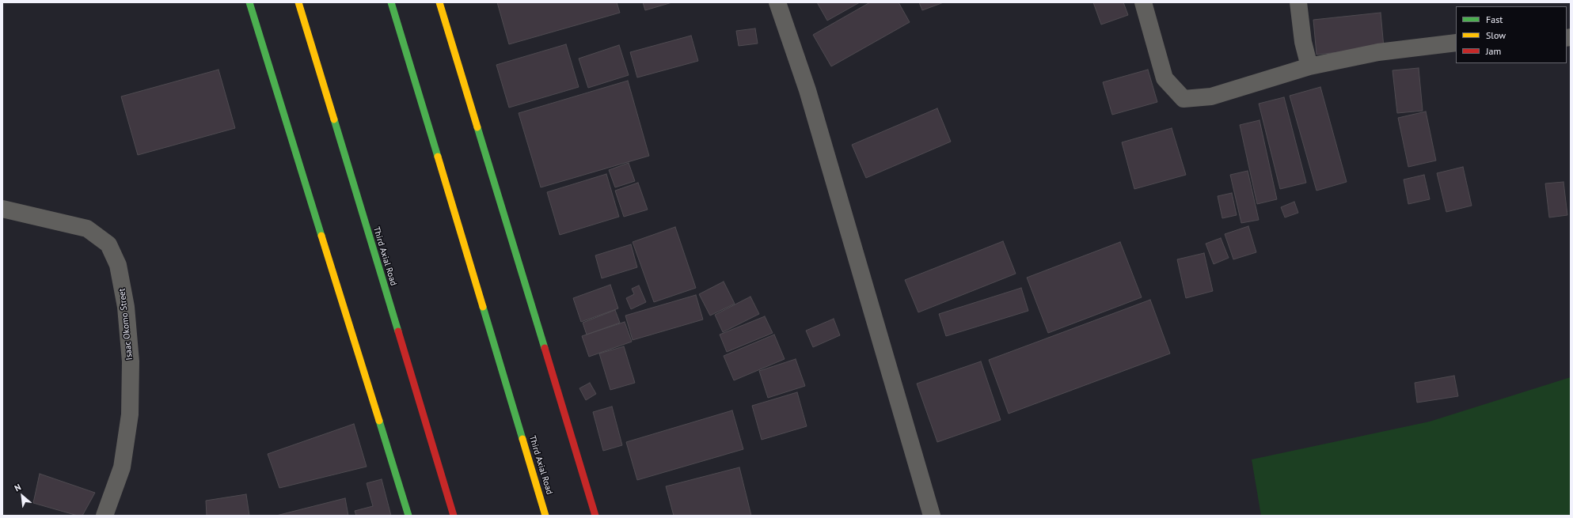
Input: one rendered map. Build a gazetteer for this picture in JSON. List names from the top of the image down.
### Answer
{
  "streets": {
    "main road": ["Third Axial Road"],
    "street": ["Isaac Okomo Street"]
  },
  "legend": ["Fast", "Slow", "Jam"],
  "north": "top left"
}
